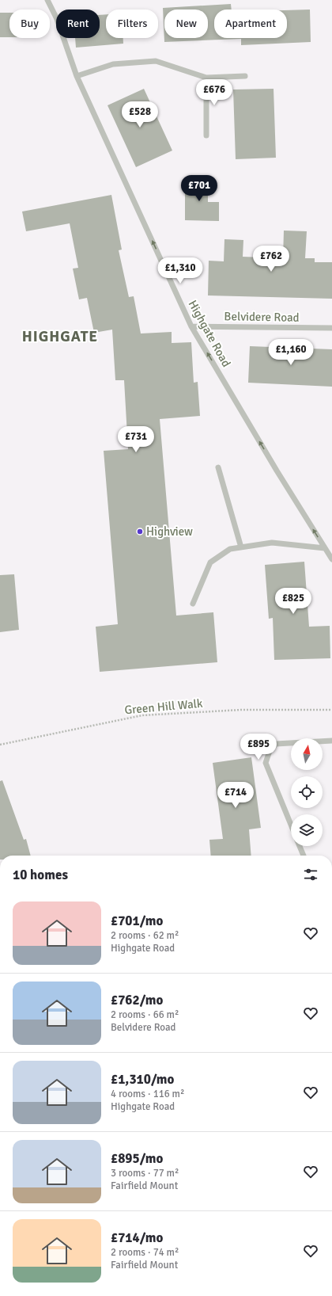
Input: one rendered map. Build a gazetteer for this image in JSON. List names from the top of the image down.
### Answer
{
  "streets": {
    "street": ["Belvidere Road", "Highgate Road"],
    "path": ["Green Hill Walk"]
  },
  "crossings": [
    ["Belvidere Road", "Highgate Road"]
  ],
  "one_way": ["Highgate Road"],
  "districts": ["HIGHGATE"],
  "places": ["Highview"],
  "north": "top",
  "page": {
    "chip": [
      "Buy",
      "Rent",
      "Filters",
      "New",
      "Apartment"
    ],
    "price": [
      "£676",
      "£528",
      "£701",
      "£762",
      "£1,310",
      "£1,160",
      "£731",
      "£825",
      "£895",
      "£714"
    ],
    "heading": "10 homes",
    "list": [
      {
        "name": "£701/mo",
        "note": "2 rooms · 62 m² · Highgate Road"
      },
      {
        "name": "£762/mo",
        "note": "2 rooms · 66 m² · Belvidere Road"
      },
      {
        "name": "£1,310/mo",
        "note": "4 rooms · 116 m² · Highgate Road"
      },
      {
        "name": "£895/mo",
        "note": "3 rooms · 77 m² · Fairfield Mount"
      },
      {
        "name": "£714/mo",
        "note": "2 rooms · 74 m² · Fairfield Mount"
      }
    ]
  }
}
